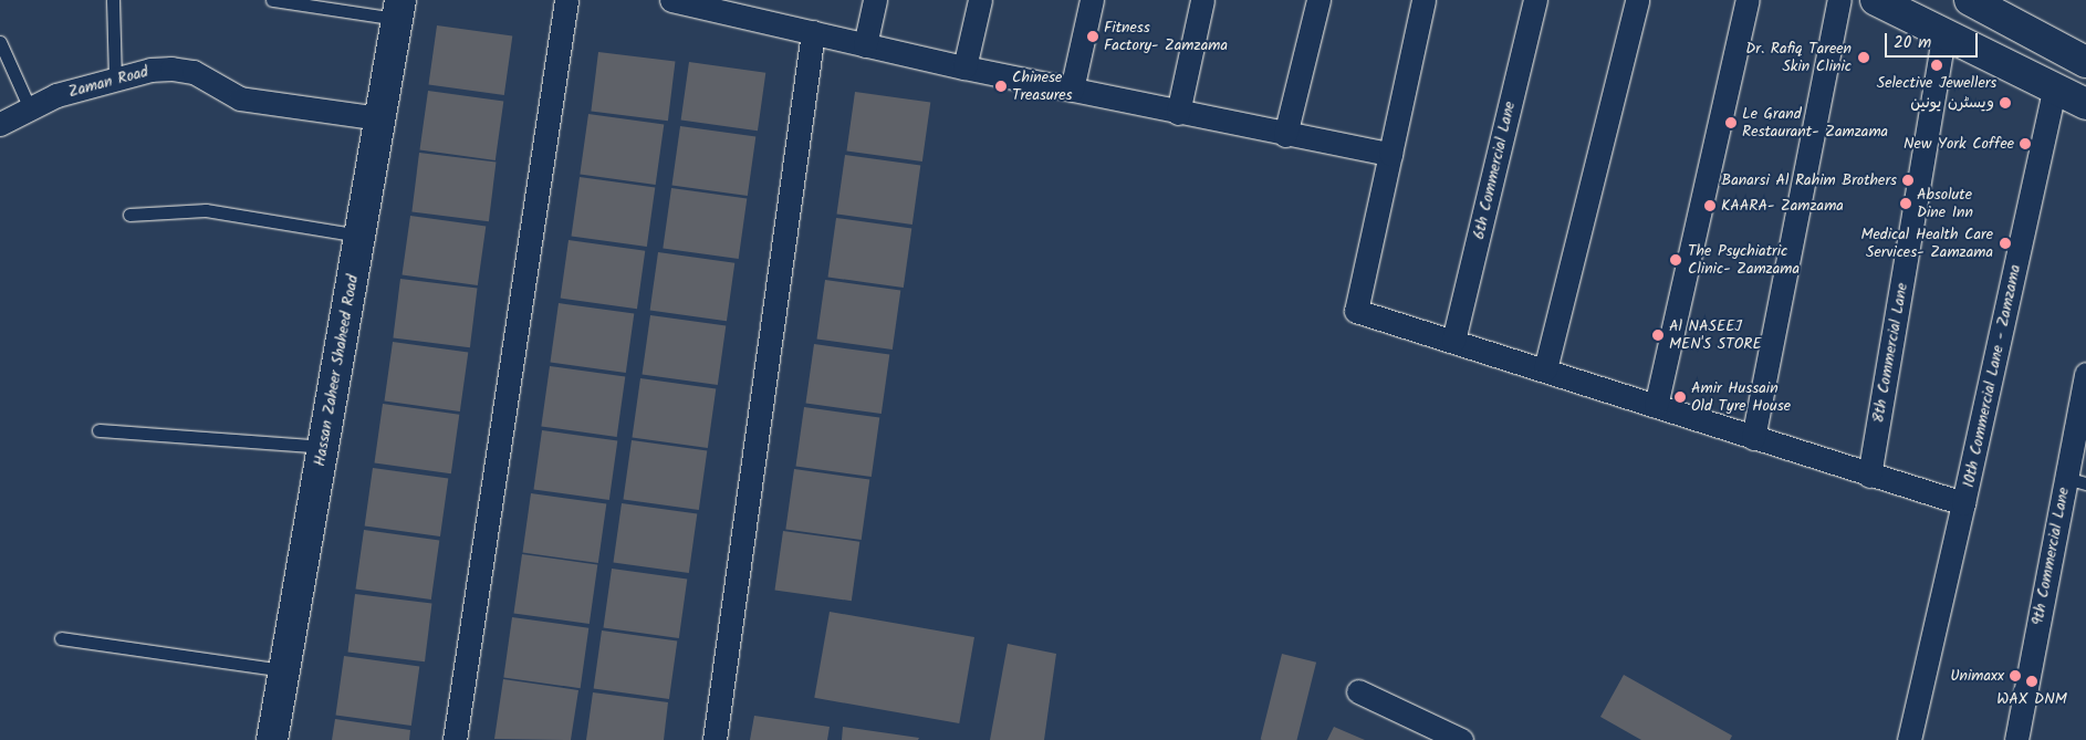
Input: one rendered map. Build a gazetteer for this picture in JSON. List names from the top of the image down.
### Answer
{
  "streets": {
    "street": [
      "Zaman Road",
      "6th Commercial Lane",
      "8th Commercial Lane",
      "Hassan Zaheer Shaheed Road",
      "10th Commercial Lane - Zamzama",
      "9th Commercial Lane"
    ]
  },
  "crossings": [
    ["Zaman Road", "Hassan Zaheer Shaheed Road"]
  ],
  "places": [
    "Fitness Factory- Zamzama",
    "Dr. Rafiq Tareen Skin Clinic",
    "Selective Jewellers",
    "Chinese Treasures",
    "ویسٹرن یونین",
    "Le Grand Restaurant- Zamzama",
    "New York Coffee",
    "Banarsi Al Rahim Brothers",
    "Absolute Dine Inn",
    "KAARA- Zamzama",
    "Medical Health Care Services- Zamzama",
    "The Psychiatric Clinic- Zamzama",
    "Al NASEEJ MEN'S STORE",
    "Amir Hussain Old Tyre House",
    "Unimaxx",
    "WAX DNM"
  ],
  "scale_bar": "20 m"
}
